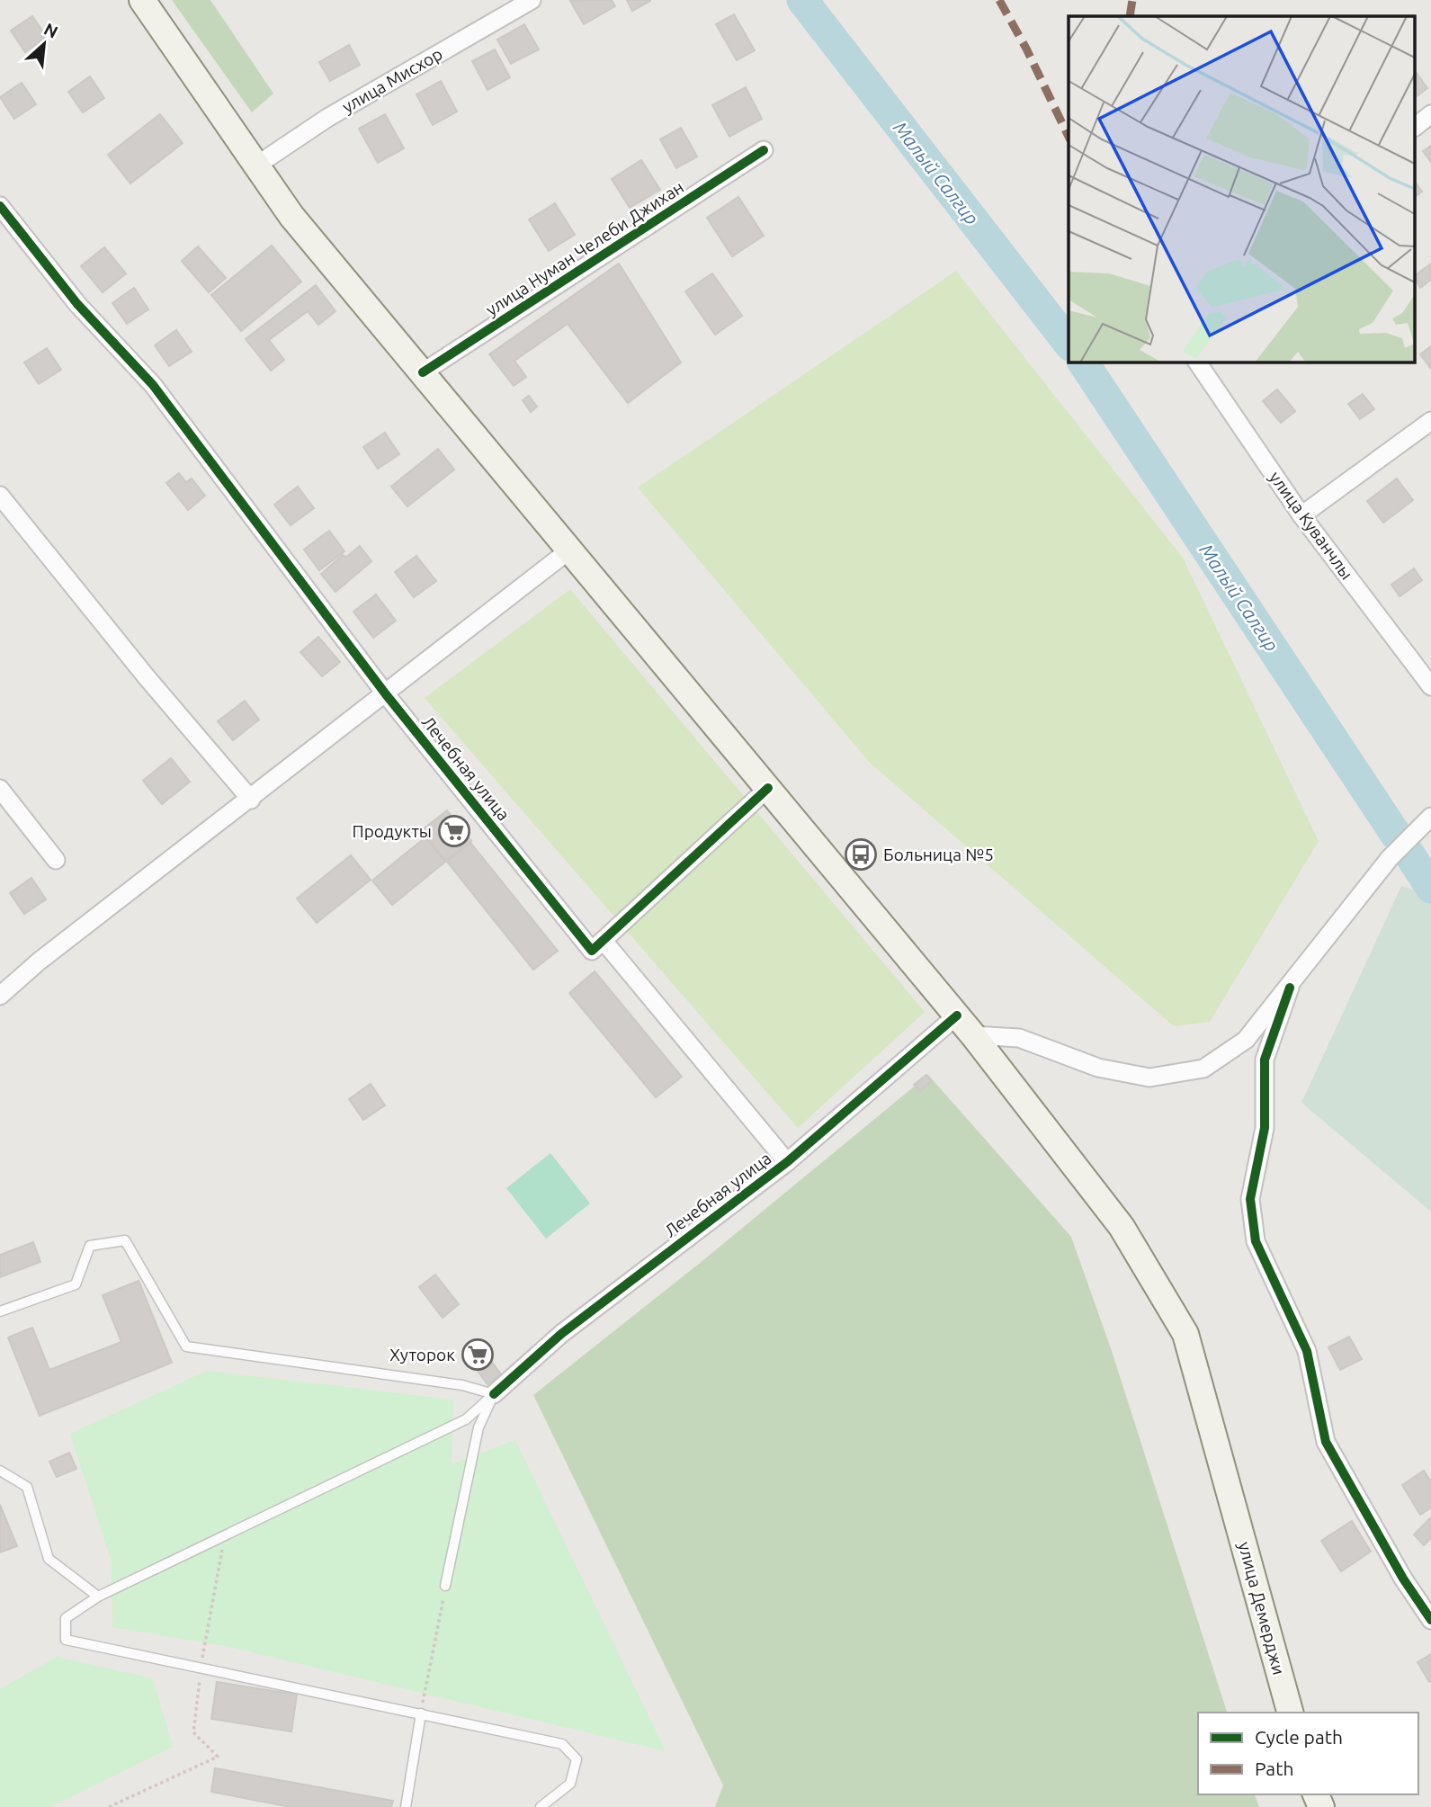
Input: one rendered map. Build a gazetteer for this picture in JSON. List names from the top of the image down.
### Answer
{
  "streets": {
    "main road": ["улица Демерджи"],
    "street": [
      "улица Мисхор",
      "улица Нуман Челеби Джихан",
      "улица Куванчлы",
      "Лечебная улица"
    ]
  },
  "crossings": [
    ["улица Мисхор", "улица Демерджи"],
    ["улица Нуман Челеби Джихан", "улица Демерджи"],
    ["Лечебная улица", "улица Демерджи"]
  ],
  "water": ["Малый Салгир"],
  "places": {
    "supermarket": ["Продукты", "Хуторок"],
    "bus stop": ["Больница №5"]
  },
  "legend": ["Cycle path", "Path"],
  "north": "top right"
}
